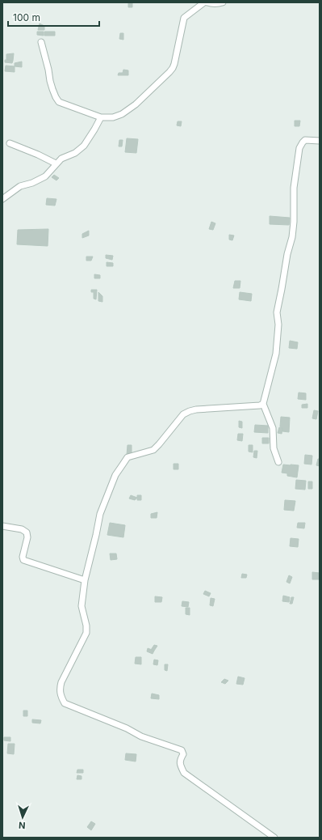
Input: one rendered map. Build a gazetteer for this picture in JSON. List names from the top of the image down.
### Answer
{
  "scale_bar": "100 m",
  "north": "bottom"
}
